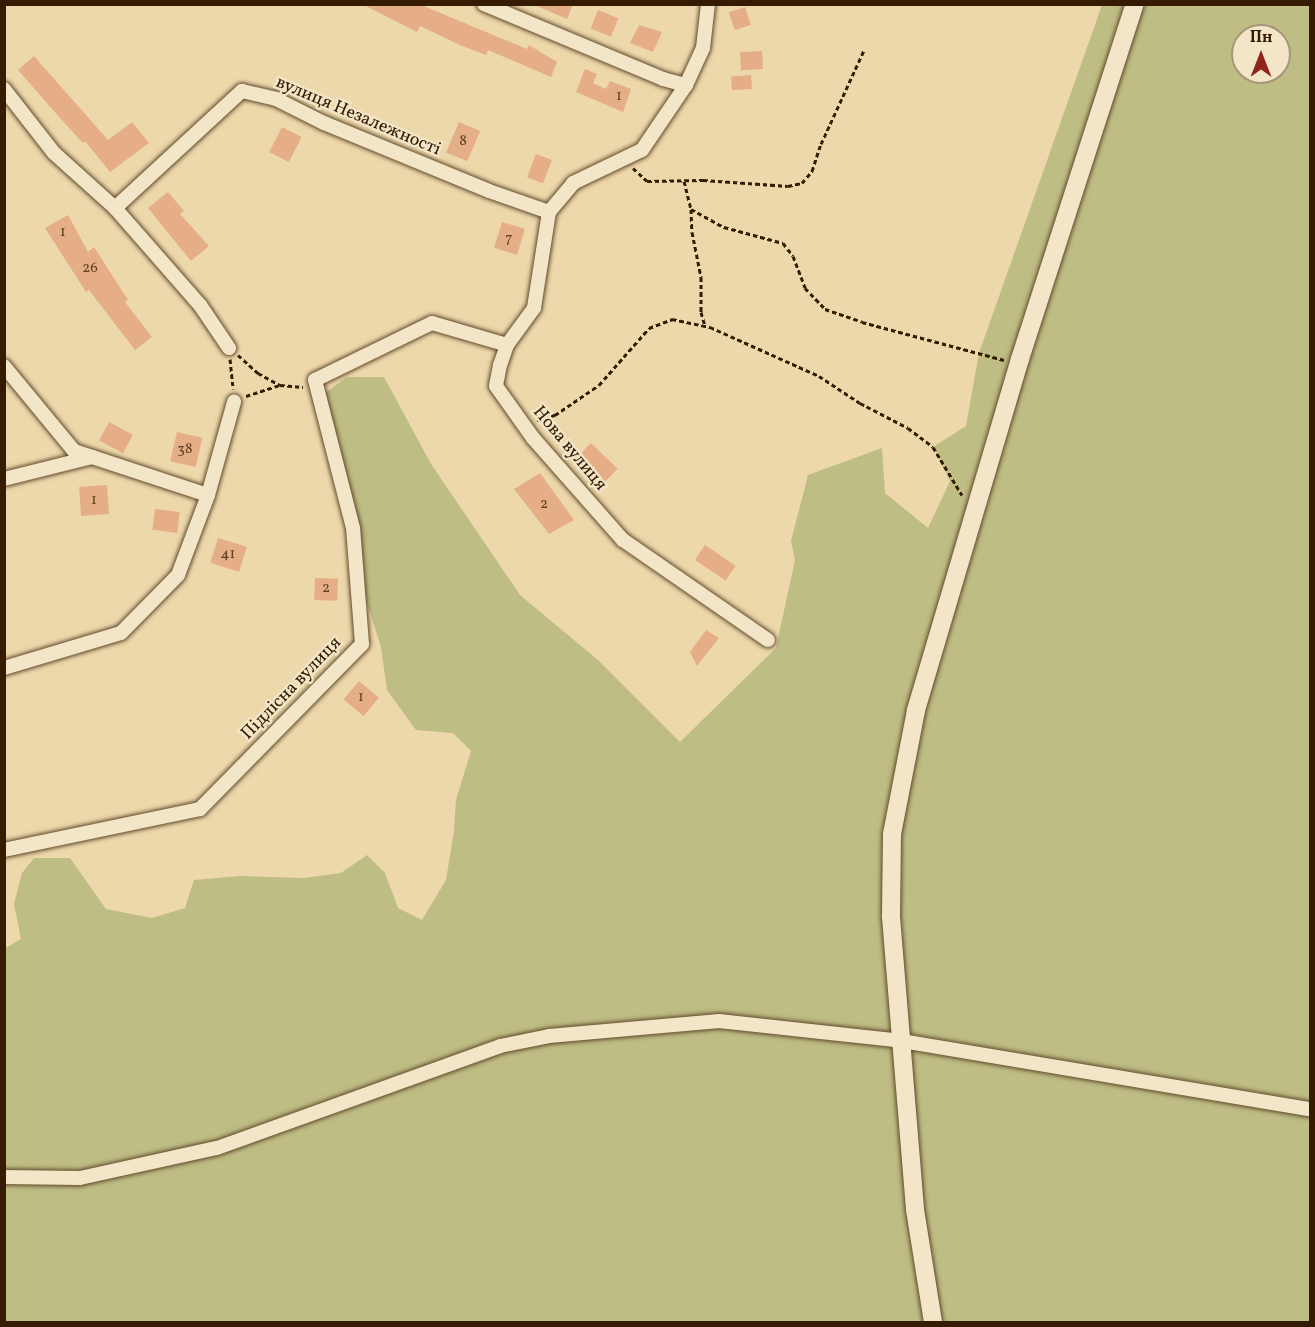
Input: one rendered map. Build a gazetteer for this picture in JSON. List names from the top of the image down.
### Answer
{
  "streets": {
    "street": ["вулиця Незалежності", "Нова вулиця", "Підлісна вулиця"]
  },
  "crossings": [
    ["вулиця Незалежності", "Нова вулиця"]
  ],
  "house_numbers": [
    "1",
    "8",
    "1",
    "7",
    "26",
    "38",
    "1",
    "2",
    "41",
    "2",
    "1"
  ],
  "north": "top"
}
